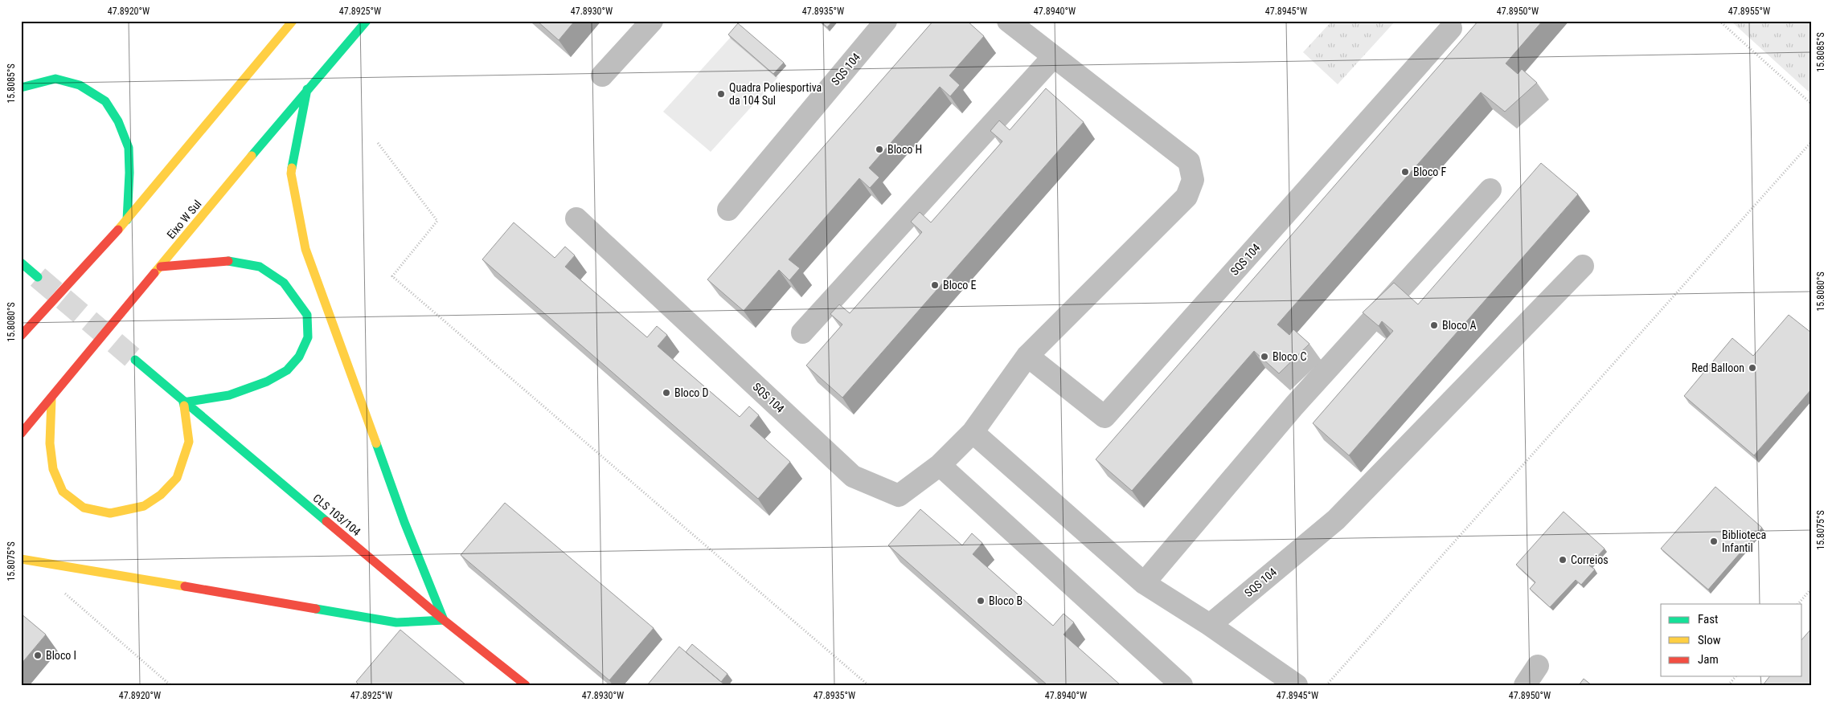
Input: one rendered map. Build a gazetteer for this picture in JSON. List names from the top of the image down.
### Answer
{
  "streets": {
    "main road": ["Eixo W Sul", "CLS 103/104"],
    "street": ["SQS 104"]
  },
  "places": [
    "Quadra Poliesportiva da 104 Sul",
    "Bloco H",
    "Bloco F",
    "Bloco E",
    "Bloco A",
    "Bloco C",
    "Red Balloon",
    "Bloco D",
    "Biblioteca Infantil",
    "Correios",
    "Bloco B",
    "Bloco I"
  ],
  "legend": ["Fast", "Slow", "Jam"],
  "coordinates": [
    "47.8920°W",
    "47.8925°W",
    "47.8930°W",
    "47.8935°W",
    "47.8940°W",
    "47.8945°W",
    "47.8950°W",
    "47.8955°W",
    "15.8085°S",
    "15.8080°S",
    "15.8075°S"
  ]
}
